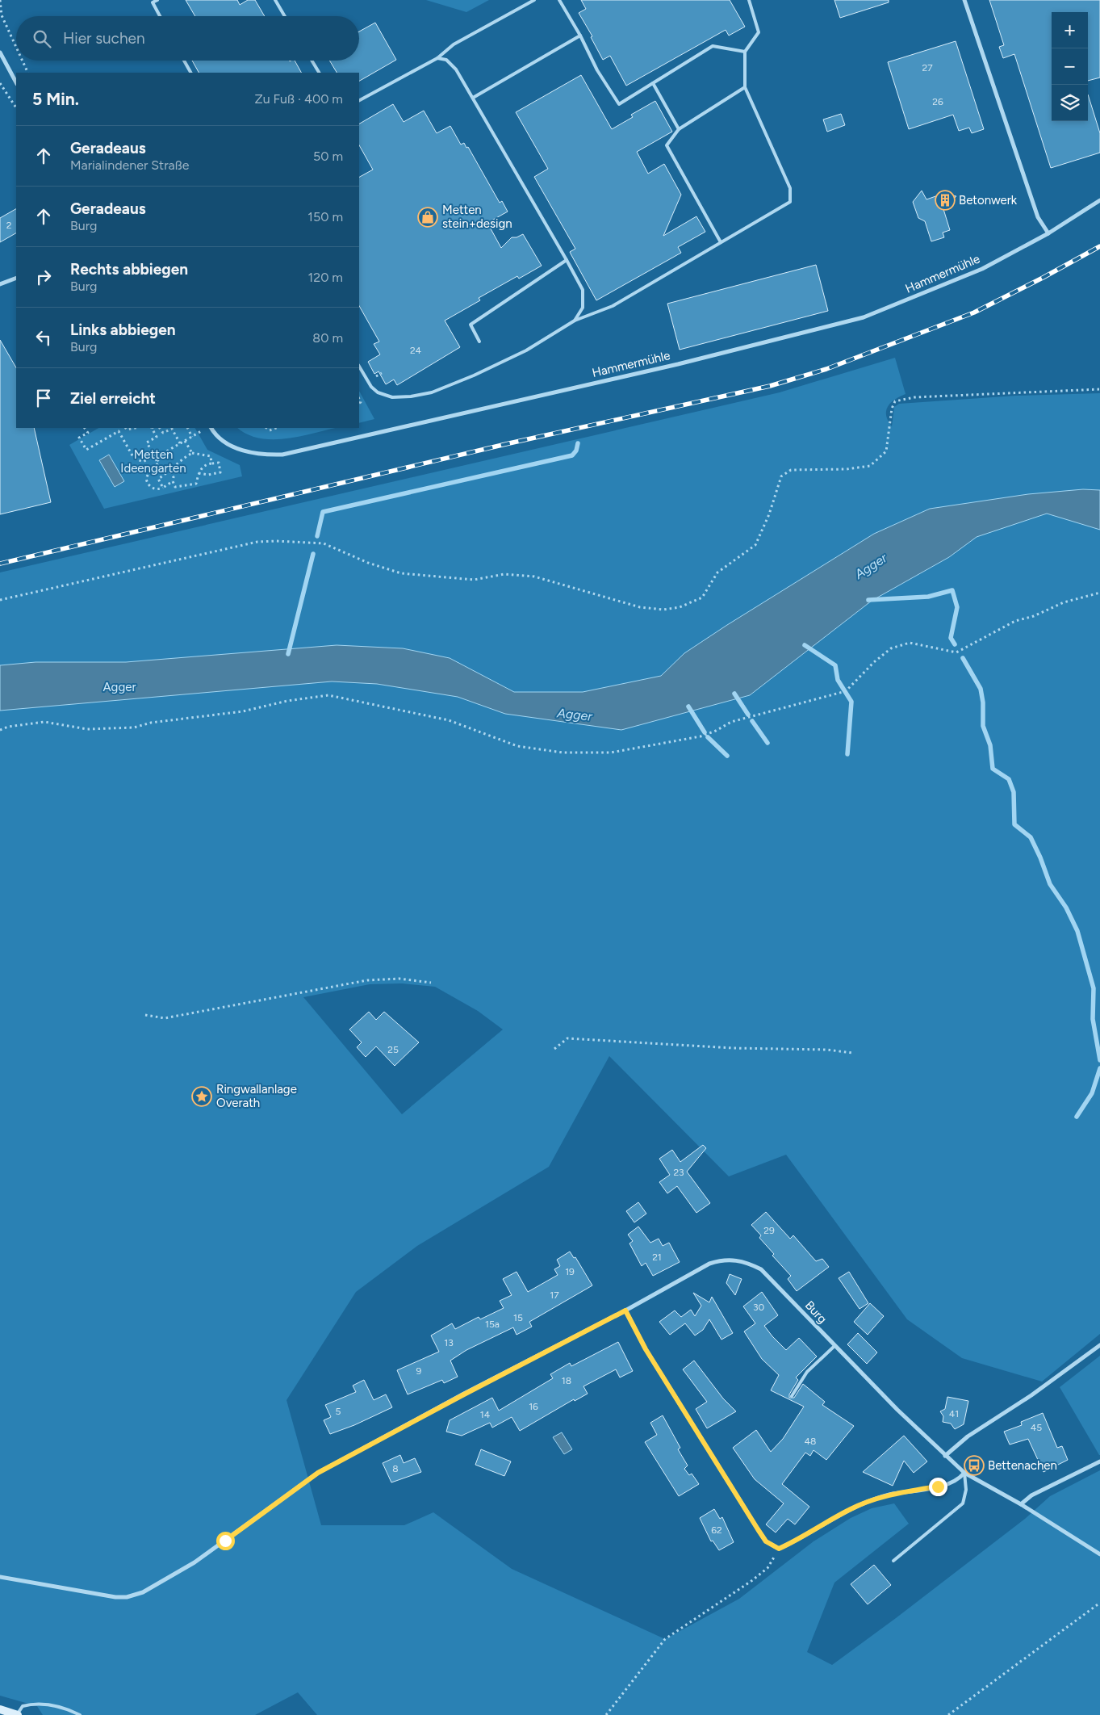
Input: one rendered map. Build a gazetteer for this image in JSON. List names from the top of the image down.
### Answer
{
  "streets": {
    "street": ["Hammermühle", "Burg"]
  },
  "water": ["Agger"],
  "parks": ["Metten Ideengarten", "Agger"],
  "places": {
    "building": ["Betonwerk"],
    "shop": ["Metten stein+design"],
    "place": ["Ringwallanlage Overath"],
    "bus stop": ["Bettenachen"]
  },
  "house_numbers": [
    "27",
    "26",
    "2",
    "24",
    "25",
    "23",
    "29",
    "21",
    "19",
    "17",
    "30",
    "15",
    "15a",
    "13",
    "9",
    "18",
    "16",
    "5",
    "41",
    "14",
    "45",
    "48",
    "8",
    "62"
  ],
  "page": {
    "map_buttons": ["+", "−"],
    "search": "Hier suchen",
    "heading": ["5 Min.", "Zu Fuß · 400 m"],
    "list": [
      ["Geradeaus", "Marialindener Straße", "50 m"],
      ["Geradeaus", "Burg", "150 m"],
      ["Rechts abbiegen", "Burg", "120 m"],
      ["Links abbiegen", "Burg", "80 m"],
      "Ziel erreicht"
    ]
  }
}
